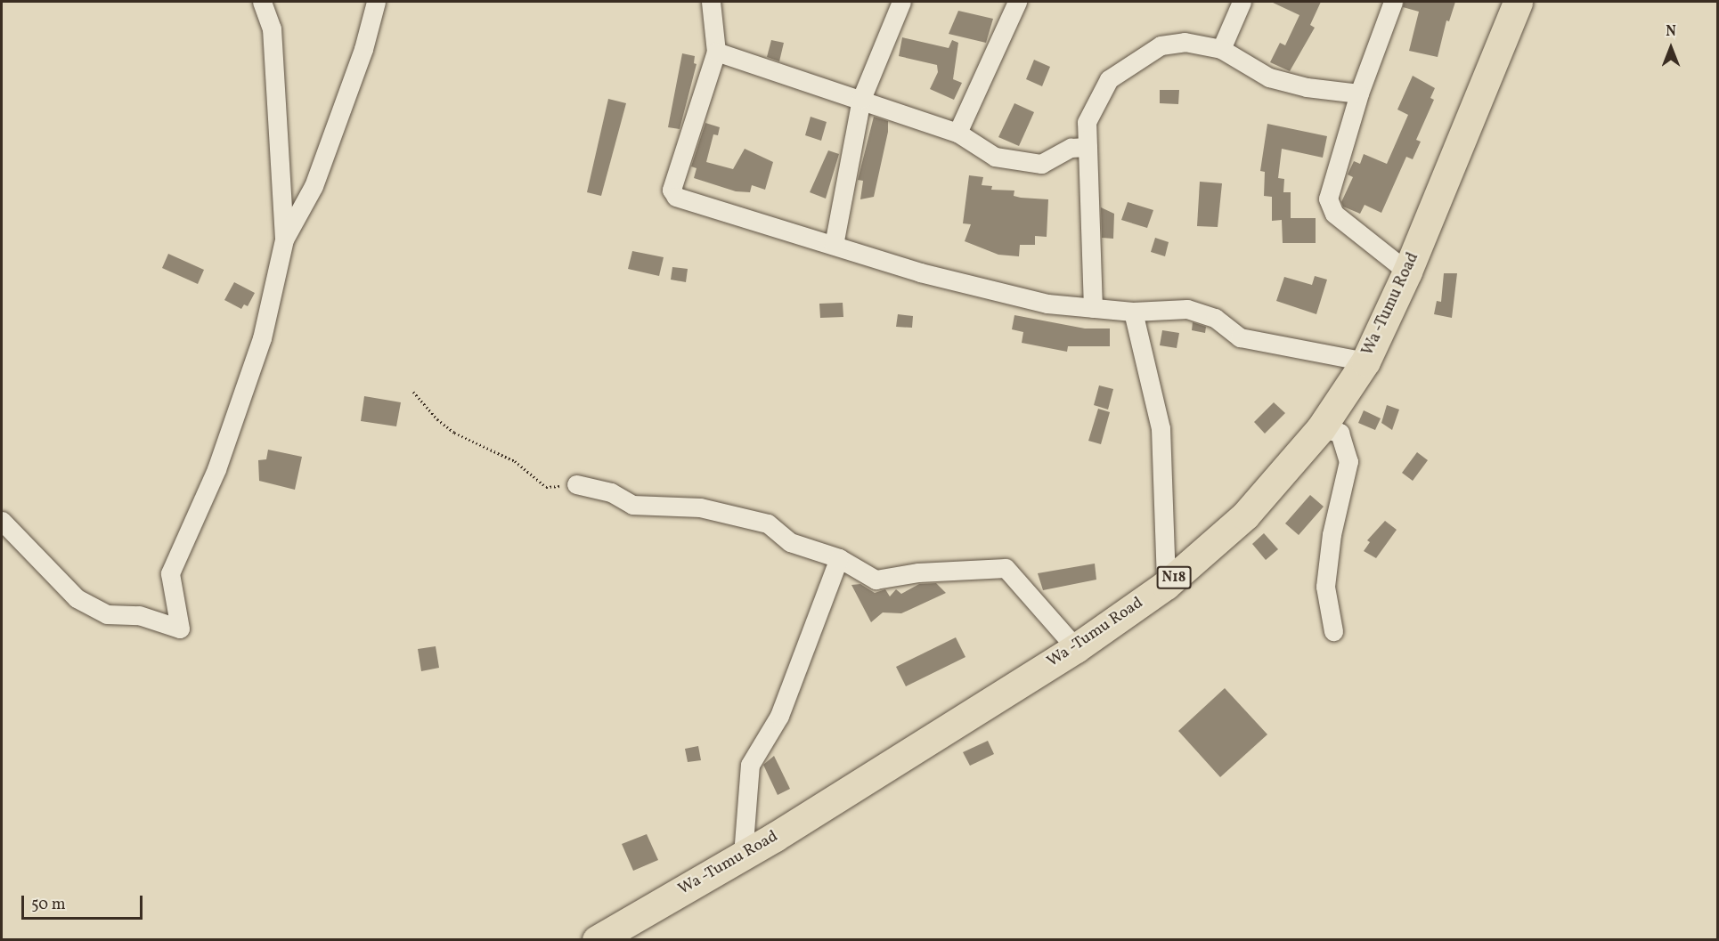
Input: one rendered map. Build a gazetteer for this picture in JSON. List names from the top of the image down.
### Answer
{
  "streets": {
    "highway": ["Wa -Tumu Road", "N18"]
  },
  "scale_bar": "50 m",
  "north": "top"
}
